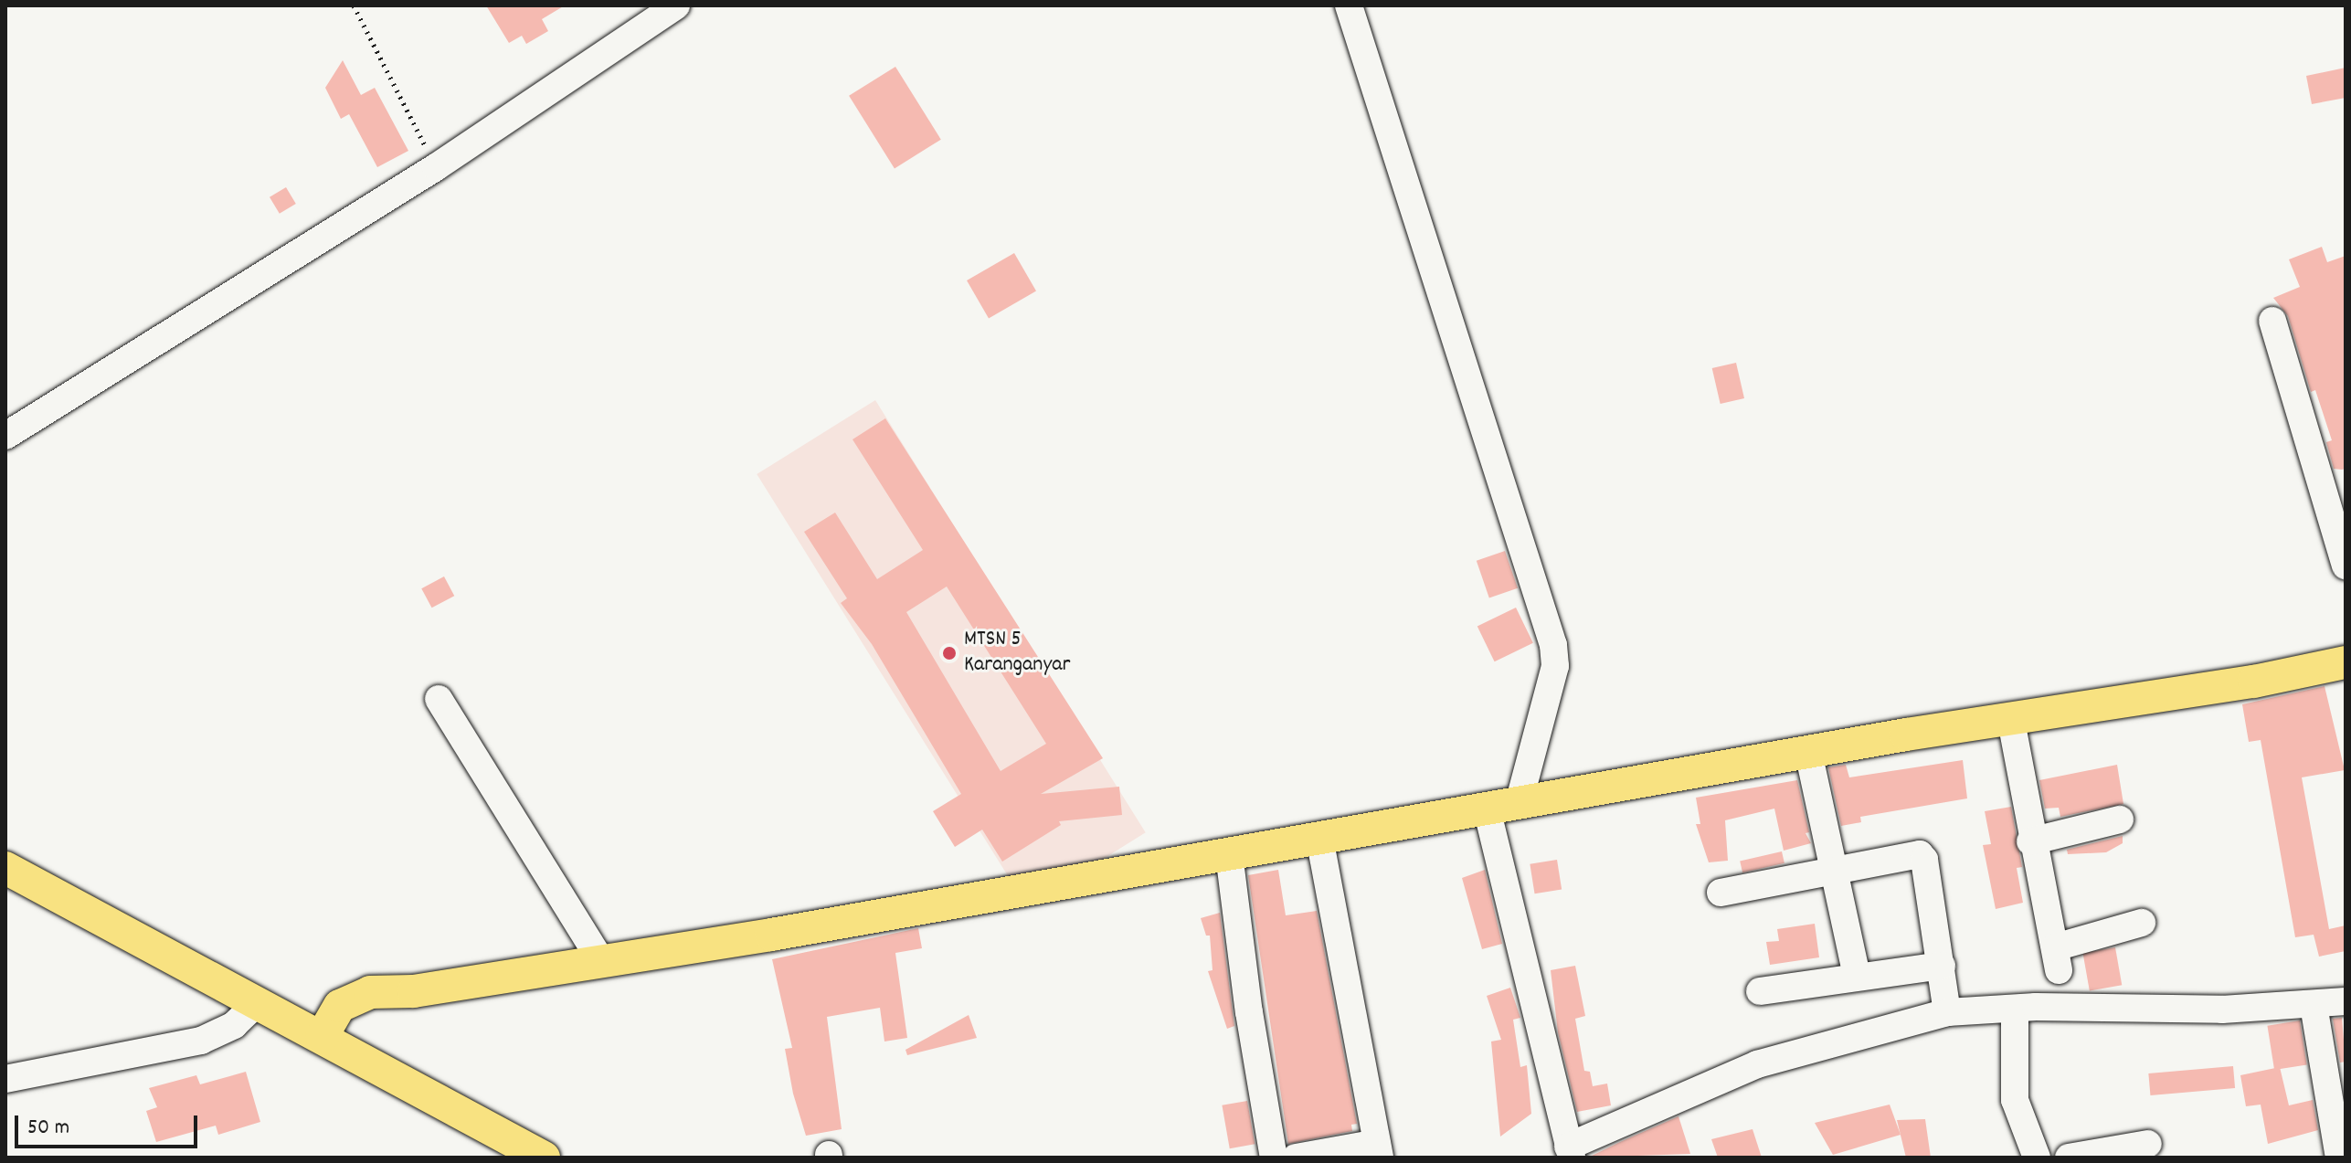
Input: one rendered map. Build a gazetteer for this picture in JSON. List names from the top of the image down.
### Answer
{
  "places": ["MTSN 5 Karanganyar"],
  "scale_bar": "50 m"
}
